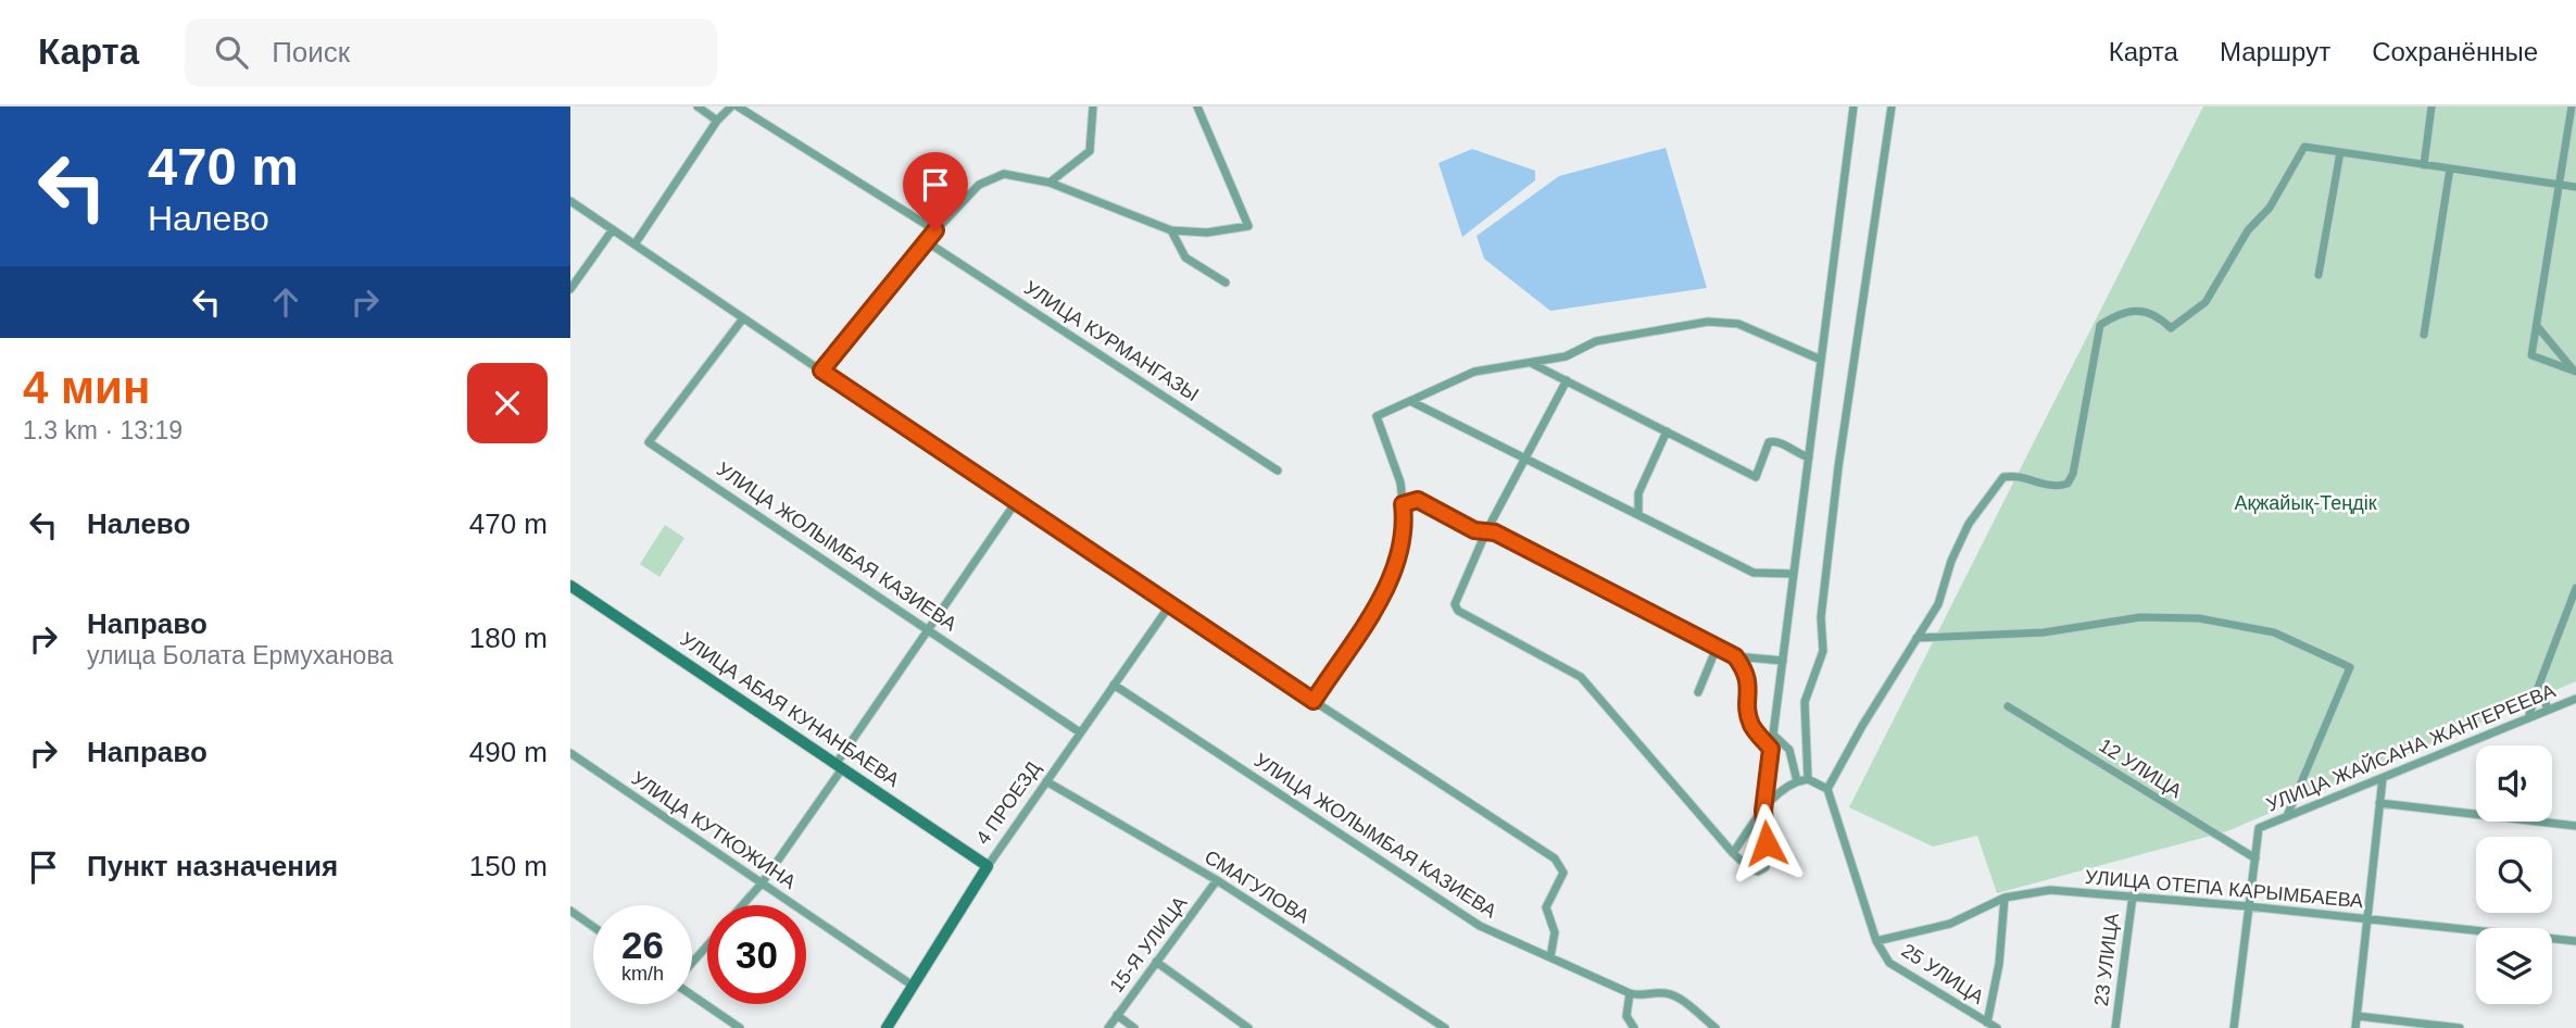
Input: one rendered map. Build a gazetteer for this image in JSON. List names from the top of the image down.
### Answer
{
  "streets": {
    "street": [
      "УЛИЦА КУРМАНГАЗЫ",
      "УЛИЦА ЖОЛЫМБАЯ КАЗИЕВА",
      "УЛИЦА АБАЯ КУНАНБАЕВА",
      "УЛИЦА ЖАЙСАНА ЖАНГЕРЕЕВА",
      "12 УЛИЦА",
      "4 ПРОЕЗД",
      "УЛИЦА КУТКОЖИНА",
      "СМАГУЛОВА",
      "УЛИЦА ОТЕПА КАРЫМБАЕВА",
      "15-Я УЛИЦА",
      "23 УЛИЦА",
      "25 УЛИЦА"
    ]
  },
  "crossings": [
    ["УЛИЦА ЖОЛЫМБАЯ КАЗИЕВА", "4 ПРОЕЗД"],
    ["УЛИЦА АБАЯ КУНАНБАЕВА", "4 ПРОЕЗД"],
    ["УЛИЦА ЖАЙСАНА ЖАНГЕРЕЕВА", "12 УЛИЦА"],
    ["4 ПРОЕЗД", "УЛИЦА КУТКОЖИНА"],
    ["4 ПРОЕЗД", "СМАГУЛОВА"],
    ["СМАГУЛОВА", "15-Я УЛИЦА"],
    ["УЛИЦА ОТЕПА КАРЫМБАЕВА", "23 УЛИЦА"],
    ["УЛИЦА ОТЕПА КАРЫМБАЕВА", "25 УЛИЦА"]
  ],
  "parks": ["Ақжайық-Теңдік"],
  "page": {
    "header": "Карта",
    "search": "Поиск",
    "nav": ["Карта", "Маршрут", "Сохранённые"],
    "turn": ["470 m", "Налево"],
    "heading": ["4 мин", "1.3 km · 13:19"],
    "list": [
      {
        "name": "Налево",
        "value": "470 m"
      },
      {
        "name": "Направо",
        "note": "улица Болата Ермуханова",
        "value": "180 m"
      },
      {
        "name": "Направо",
        "value": "490 m"
      },
      {
        "name": "Пункт назначения",
        "value": "150 m"
      }
    ],
    "speed": "26 km/h",
    "limit": "30"
  }
}
